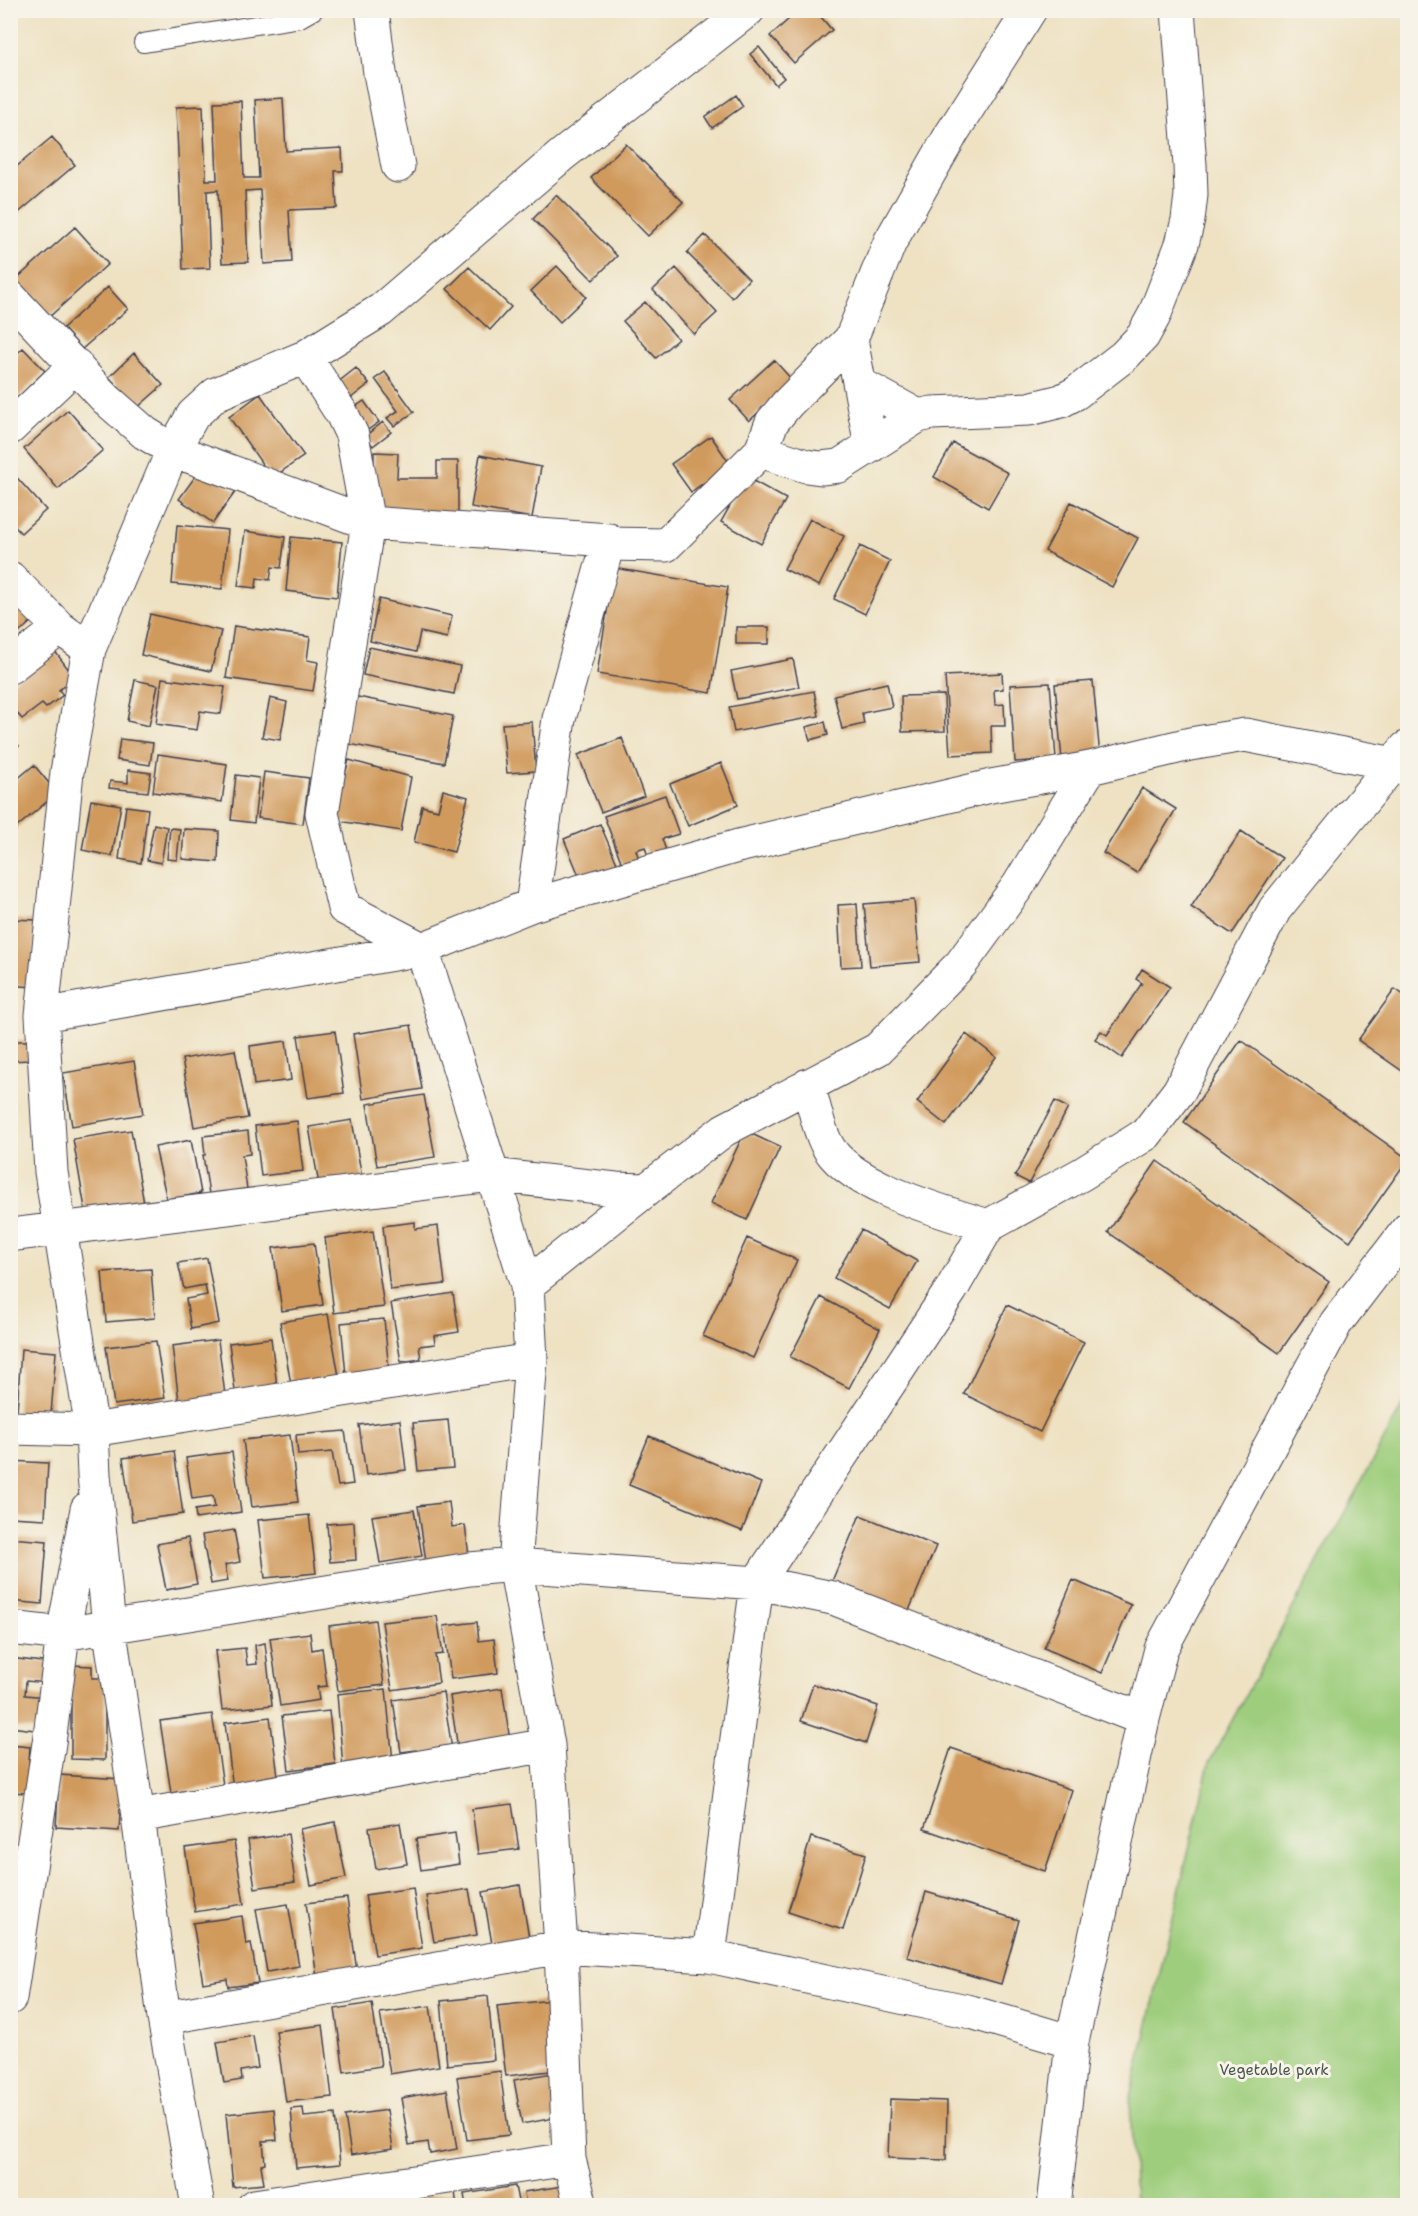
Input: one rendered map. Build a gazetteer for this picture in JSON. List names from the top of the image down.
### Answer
{
  "parks": ["Vegetable park"]
}
